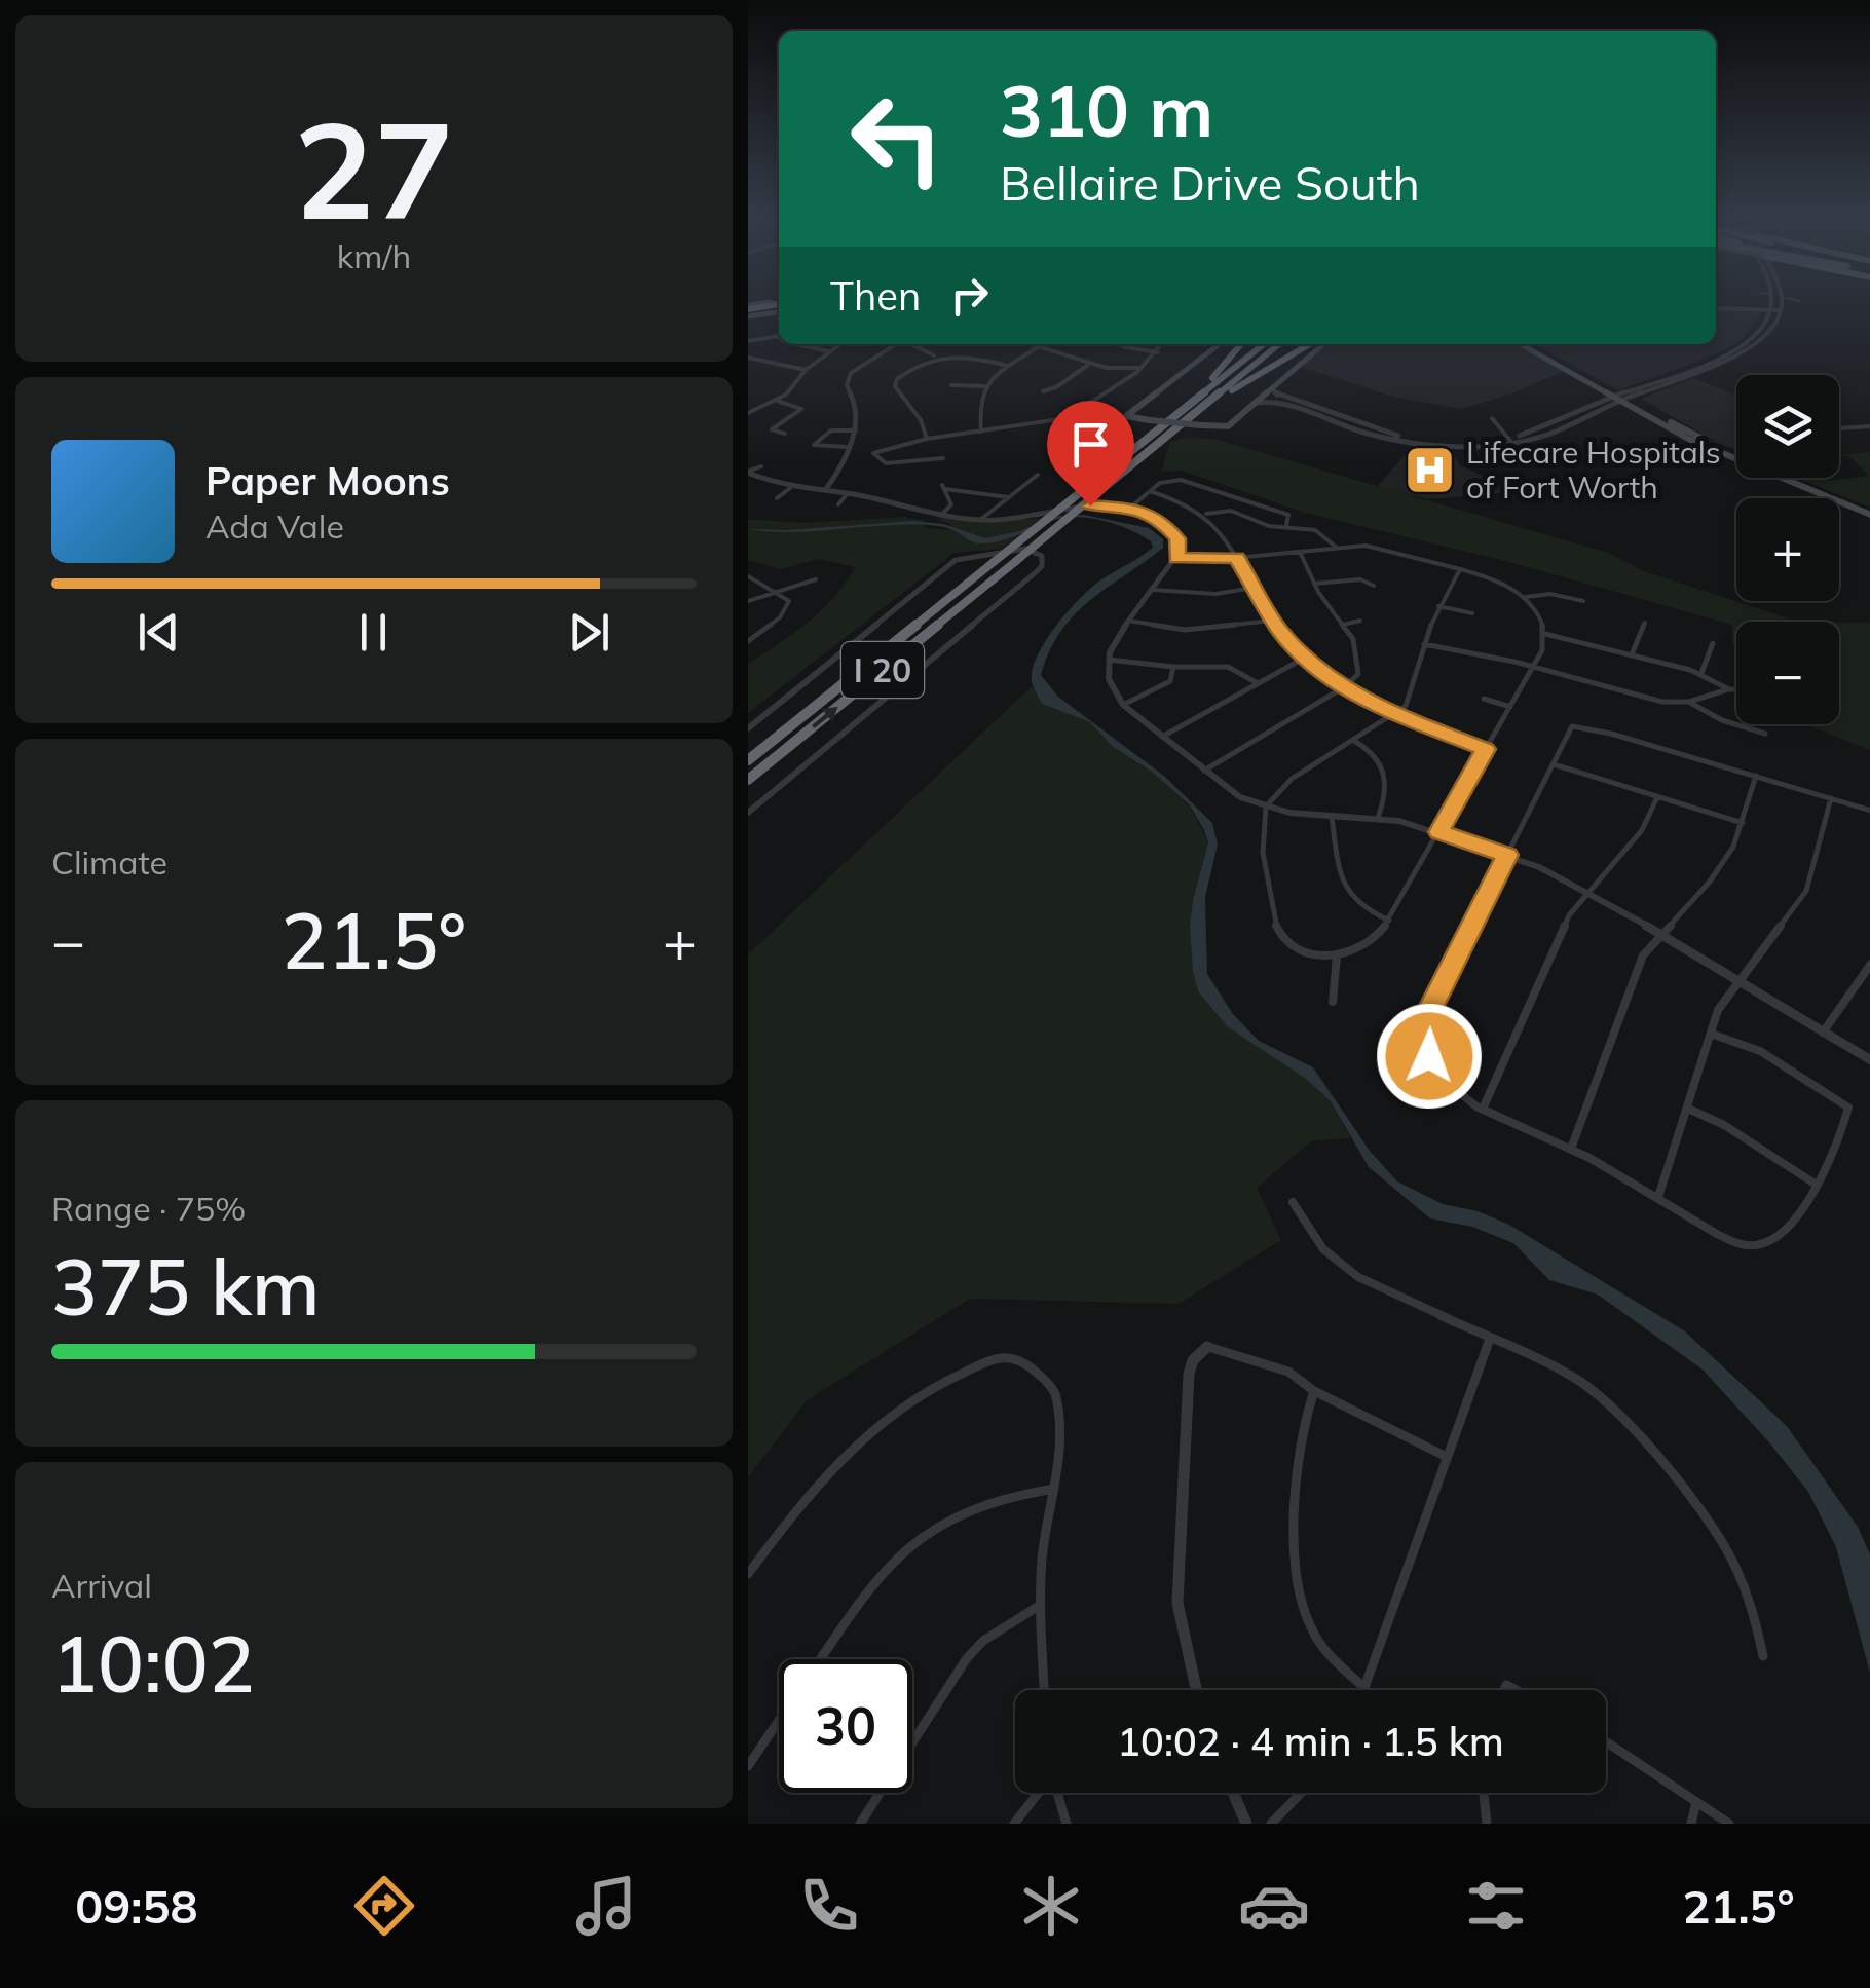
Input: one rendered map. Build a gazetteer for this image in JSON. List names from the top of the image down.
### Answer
{
  "streets": {
    "highway": ["I 20"]
  },
  "places": {
    "hospital": ["Lifecare Hospitals of Fort Worth"]
  },
  "page": {
    "tile": [
      ["27", "km/h"],
      "Climate",
      ["Range · 75%", "375 km"],
      ["Arrival", "10:02"]
    ],
    "turn": ["310 m", "Bellaire Drive South"],
    "then": "Then",
    "map_buttons": ["+", "−"],
    "song": ["Paper Moons", "Ada Vale"],
    "heat": ["−", "21.5°", "+"],
    "limit": "30",
    "trip": "10:02 · 4 min · 1.5 km",
    "tabs": ["09:58", "21.5°"]
  }
}
